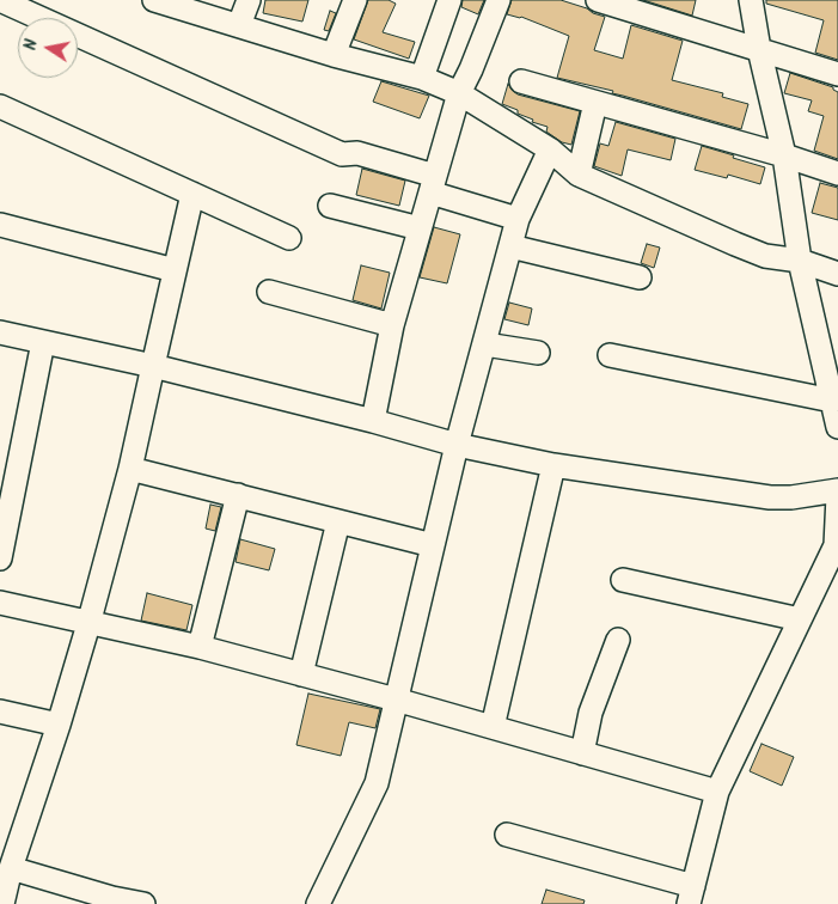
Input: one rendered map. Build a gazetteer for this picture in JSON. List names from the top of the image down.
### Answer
{
  "north": "left"
}
